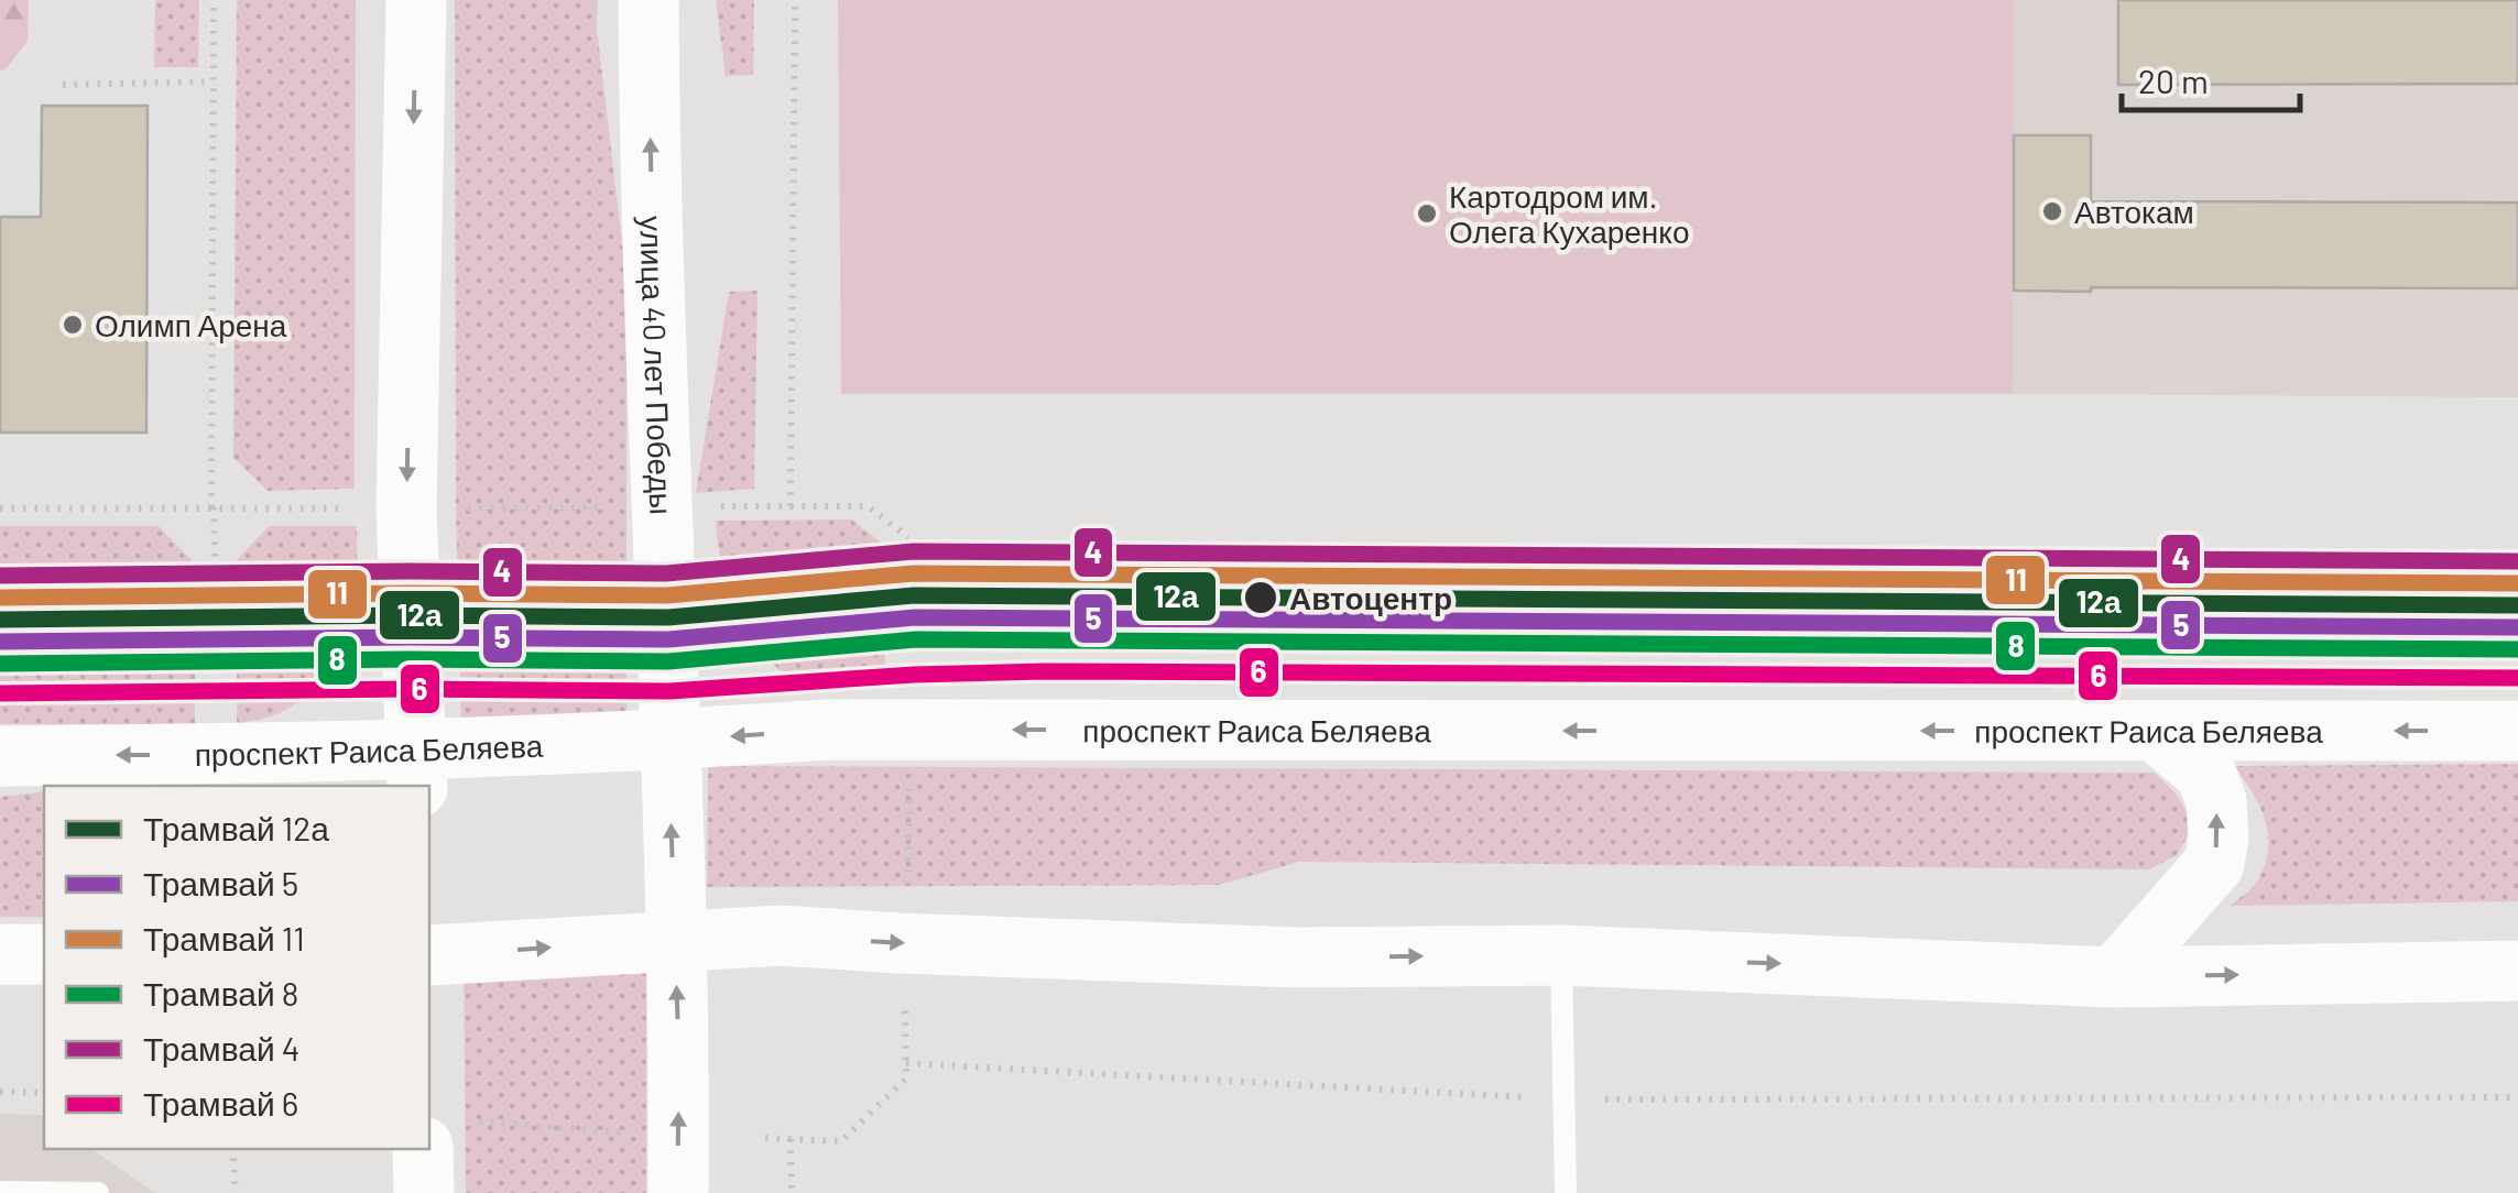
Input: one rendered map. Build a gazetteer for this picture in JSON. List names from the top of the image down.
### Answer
{
  "streets": {
    "street": ["улица 40 лет Победы", "проспект Раиса Беляева"]
  },
  "crossings": [
    ["улица 40 лет Победы", "проспект Раиса Беляева"]
  ],
  "places": [
    "Автокам",
    "Картодром им. Олега Кухаренко",
    "Олимп Арена",
    "Автоцентр"
  ],
  "lines": [
    "tram line 4",
    "tram line 11",
    "tram line 12а",
    "tram line 5",
    "tram line 8",
    "tram line 6"
  ],
  "legend": [
    "Трамвай 12а",
    "Трамвай 5",
    "Трамвай 11",
    "Трамвай 8",
    "Трамвай 4",
    "Трамвай 6"
  ],
  "scale_bar": "20 m"
}
